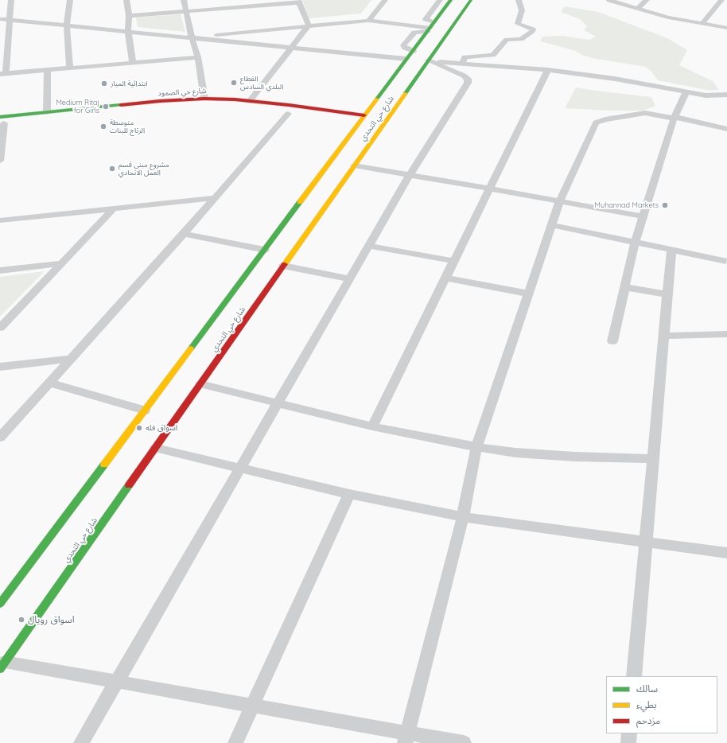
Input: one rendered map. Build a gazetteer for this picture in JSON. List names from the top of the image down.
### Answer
{
  "streets": {
    "main road": ["شارع حي الصمود", "شارع حي التحدي"]
  },
  "crossings": [
    ["شارع حي الصمود", "شارع حي التحدي"]
  ],
  "places": [
    "القطاع البلدي السادس",
    "ابتدائية الميار",
    "Medium Ritaj for Girls",
    "متوسطة الرتاج للبنات",
    "مشروع مبنى قسم العمل الاتحادي",
    "Muhannad Markets",
    "اسواق فله",
    "اسواق رويال"
  ],
  "legend": ["سالك", "بطيء", "مزدحم"]
}
